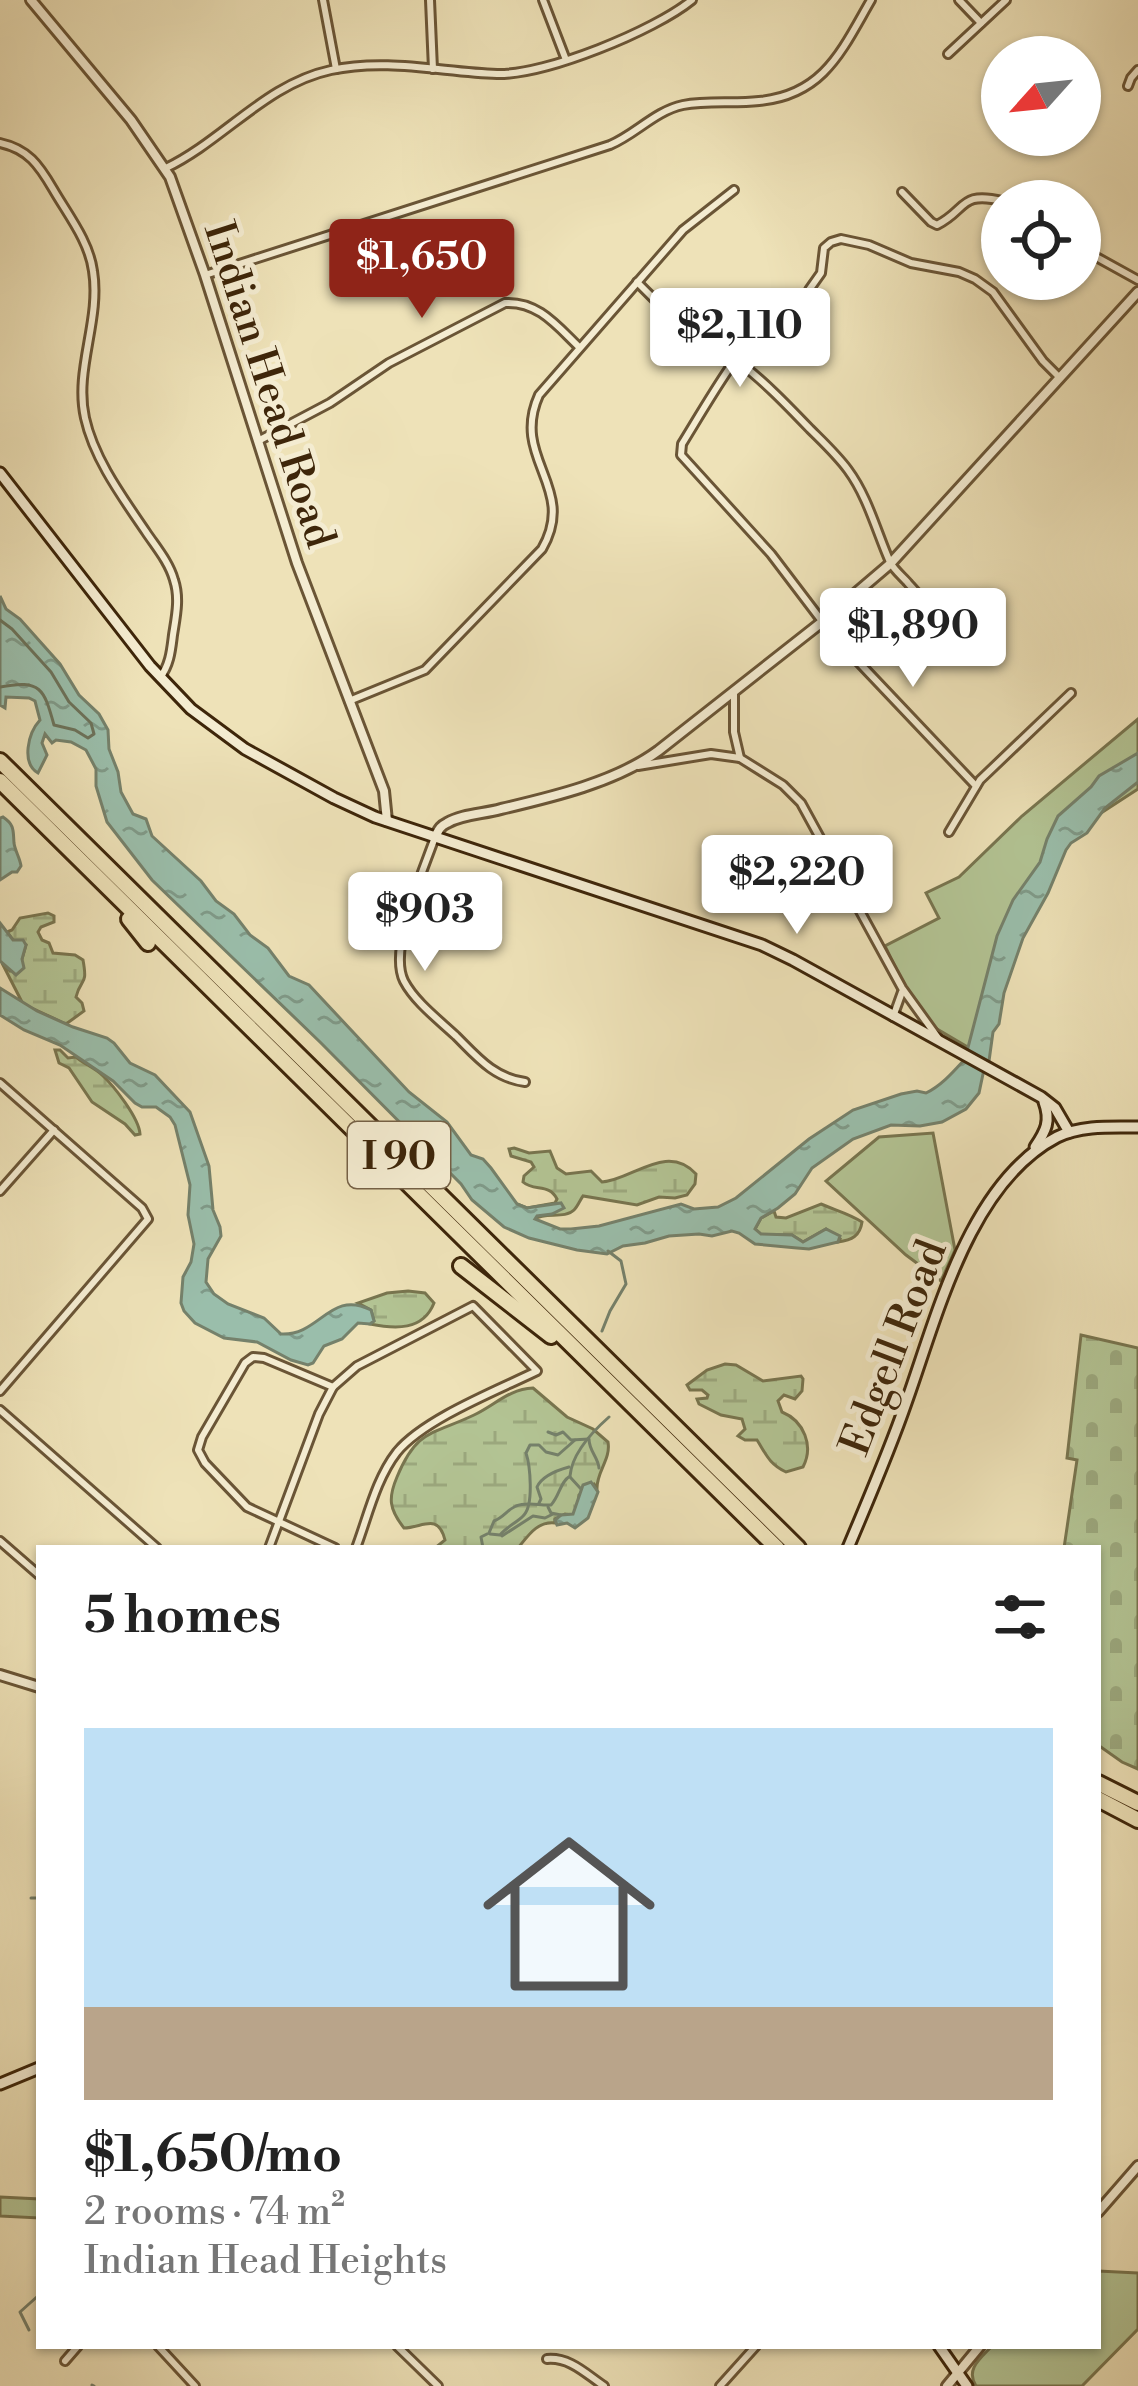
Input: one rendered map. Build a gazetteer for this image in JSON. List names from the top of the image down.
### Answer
{
  "streets": {
    "highway": ["I 90"],
    "main road": ["Edgell Road"],
    "street": ["Indian Head Road"]
  },
  "north": "bottom left",
  "page": {
    "price": [
      "$1,650",
      "$2,110",
      "$1,890",
      "$2,220",
      "$903"
    ],
    "heading": "5 homes",
    "list": [
      {
        "name": "$1,650/mo",
        "note": "2 rooms · 74 m² · Indian Head Heights"
      }
    ]
  }
}
